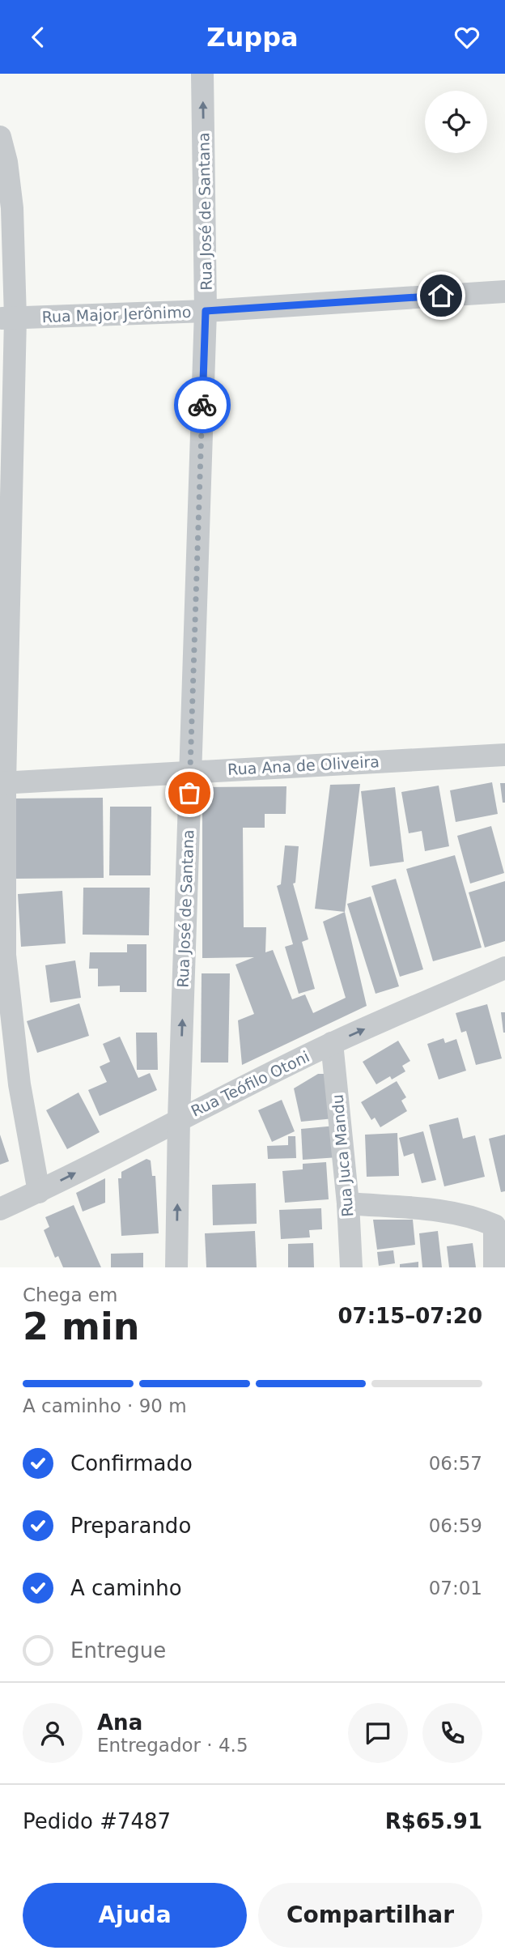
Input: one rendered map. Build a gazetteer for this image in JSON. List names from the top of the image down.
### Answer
{
  "streets": {
    "street": [
      "Rua José de Santana",
      "Rua Major Jerônimo",
      "Rua Ana de Oliveira",
      "Rua Teófilo Otoni",
      "Rua Juca Mandu"
    ]
  },
  "crossings": [
    ["Rua José de Santana", "Rua Major Jerônimo"],
    ["Rua José de Santana", "Rua Ana de Oliveira"],
    ["Rua José de Santana", "Rua Teófilo Otoni"],
    ["Rua Teófilo Otoni", "Rua Juca Mandu"]
  ],
  "one_way": ["Rua Teófilo Otoni"],
  "page": {
    "header": "Zuppa",
    "heading": ["2 min", "Chega em", "07:15–07:20"],
    "panel": [
      "Ana",
      "Entregador · 4.5",
      "Pedido #7487",
      "R$65.91"
    ],
    "bar": "A caminho · 90 m",
    "list": [
      ["Confirmado", "06:57"],
      ["Preparando", "06:59"],
      ["A caminho", "07:01"],
      "Entregue"
    ],
    "buttons": ["Ajuda", "Compartilhar"]
  }
}
